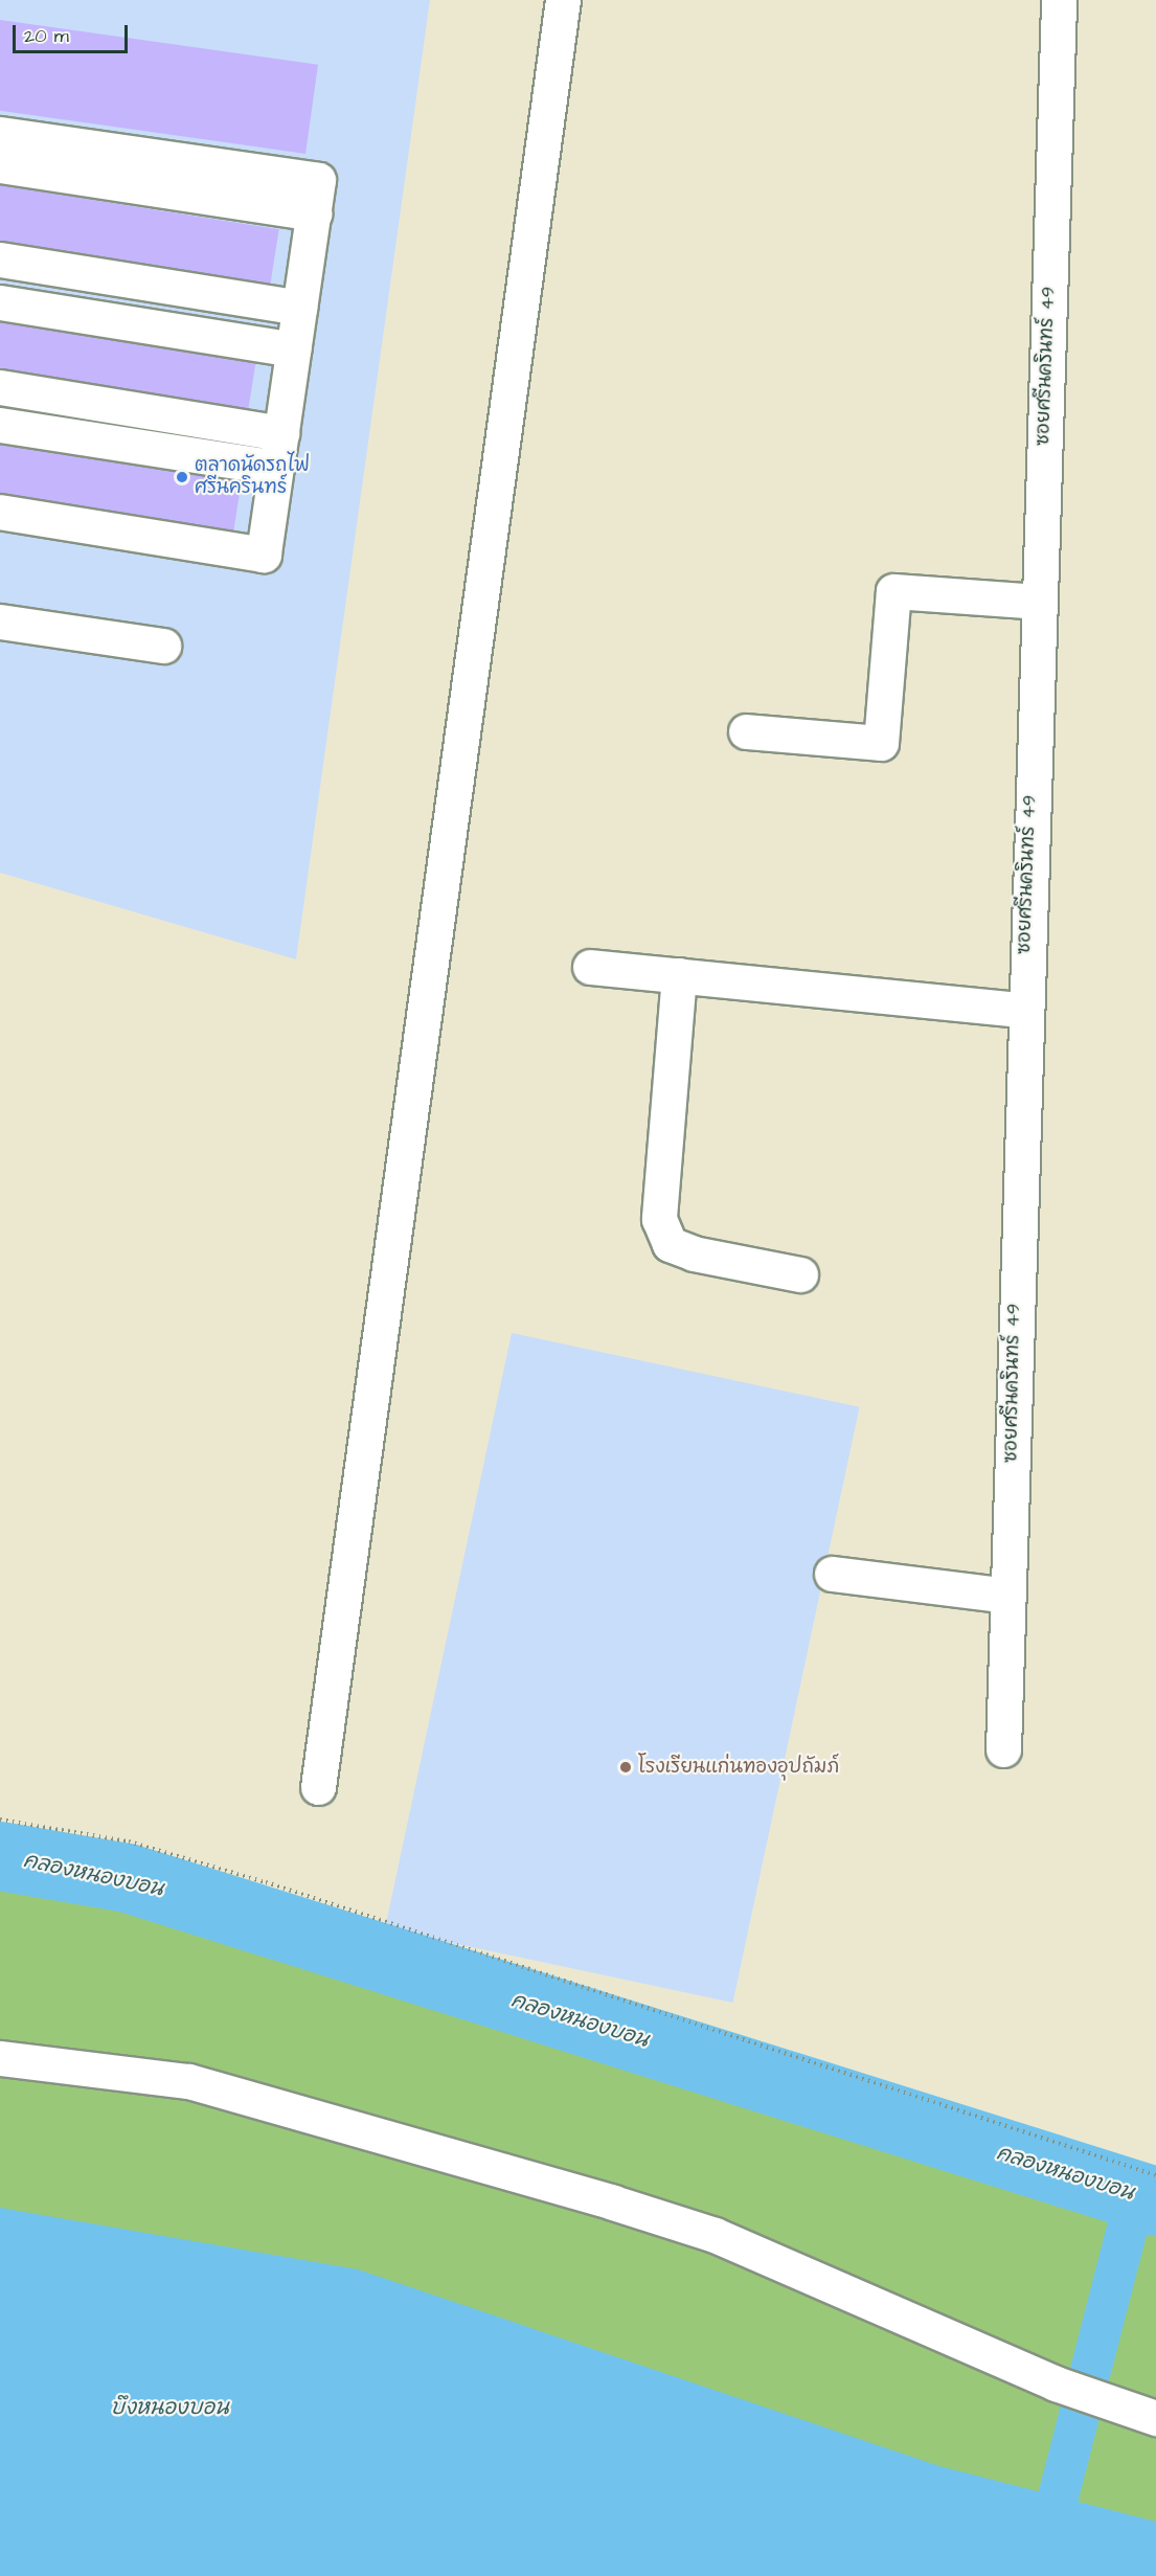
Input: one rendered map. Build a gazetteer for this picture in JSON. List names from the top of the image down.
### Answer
{
  "streets": {
    "street": ["ซอยศรีนครินทร์ 49"]
  },
  "water": ["คลองหนองบอน", "บึงหนองบอน"],
  "places": ["ตลาดนัดรถไฟ ศรีนครินทร์", "โรงเรียนแก่นทองอุปถัมภ์"],
  "scale_bar": "20 m"
}
